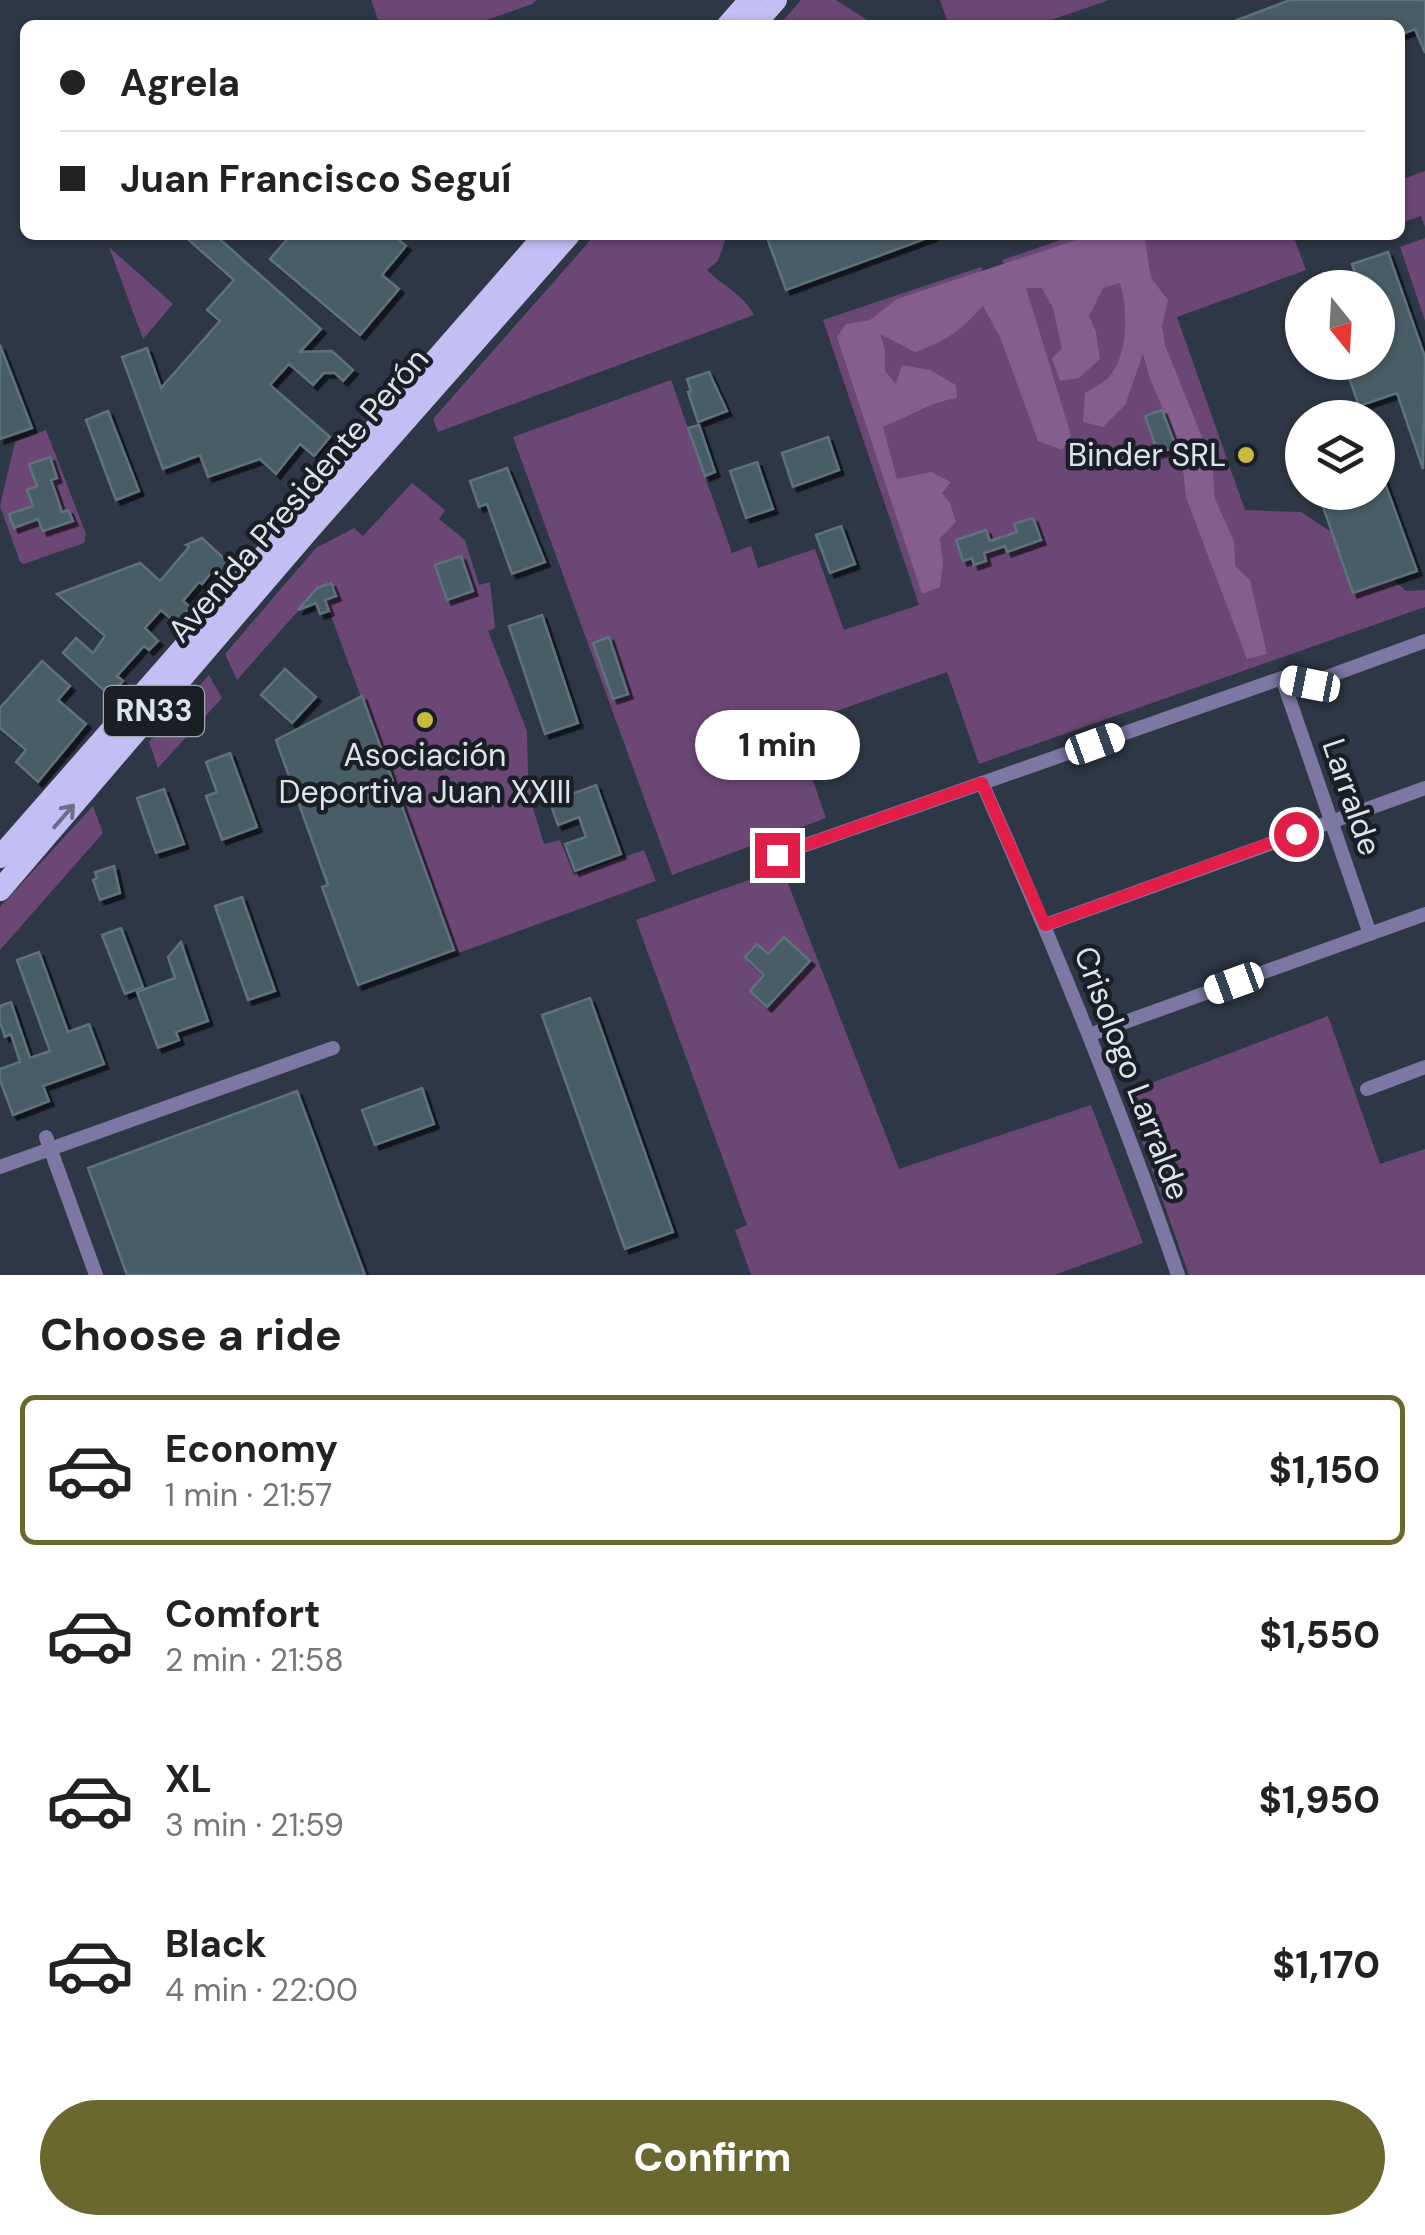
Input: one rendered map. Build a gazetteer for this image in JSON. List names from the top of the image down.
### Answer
{
  "streets": {
    "main road": ["Avenida Presidente Perón", "RN33"],
    "street": ["Larralde", "Crisologo Larralde"]
  },
  "places": ["Binder SRL", "Asociación Deportiva Juan XXIII"],
  "north": "bottom",
  "page": {
    "banner": ["Agrela", "Juan Francisco Seguí"],
    "bubble": "1 min",
    "heading": "Choose a ride",
    "list": [
      {
        "name": "Economy",
        "note": "1 min · 21:57",
        "value": "$1,150"
      },
      {
        "name": "Comfort",
        "note": "2 min · 21:58",
        "value": "$1,550"
      },
      {
        "name": "XL",
        "note": "3 min · 21:59",
        "value": "$1,950"
      },
      {
        "name": "Black",
        "note": "4 min · 22:00",
        "value": "$1,170"
      }
    ],
    "buttons": "Confirm"
  }
}
